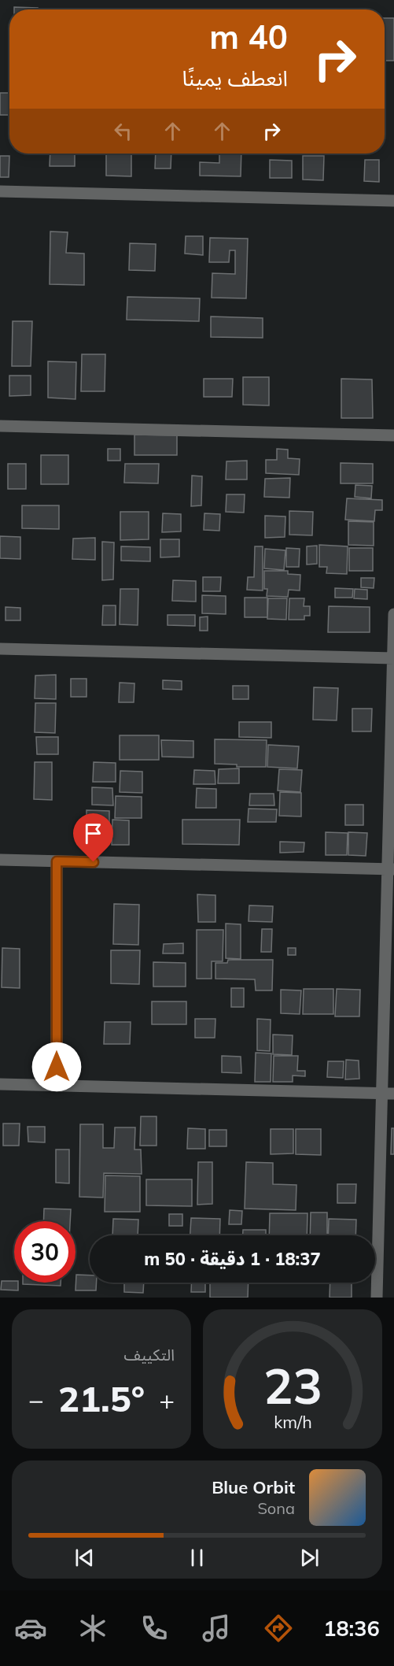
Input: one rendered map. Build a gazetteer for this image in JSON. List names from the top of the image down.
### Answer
{
  "page": {
    "turn": ["40 m", "انعطف يمينًا"],
    "limit": "30",
    "trip": "18:37 · 1 دقيقة · 50 m",
    "tile": "التكييف",
    "heat": ["−", "21.5°", "+"],
    "song": ["Blue Orbit", "Sona"],
    "tabs": "18:36",
    "gauge": ["23", "km/h"]
  }
}
